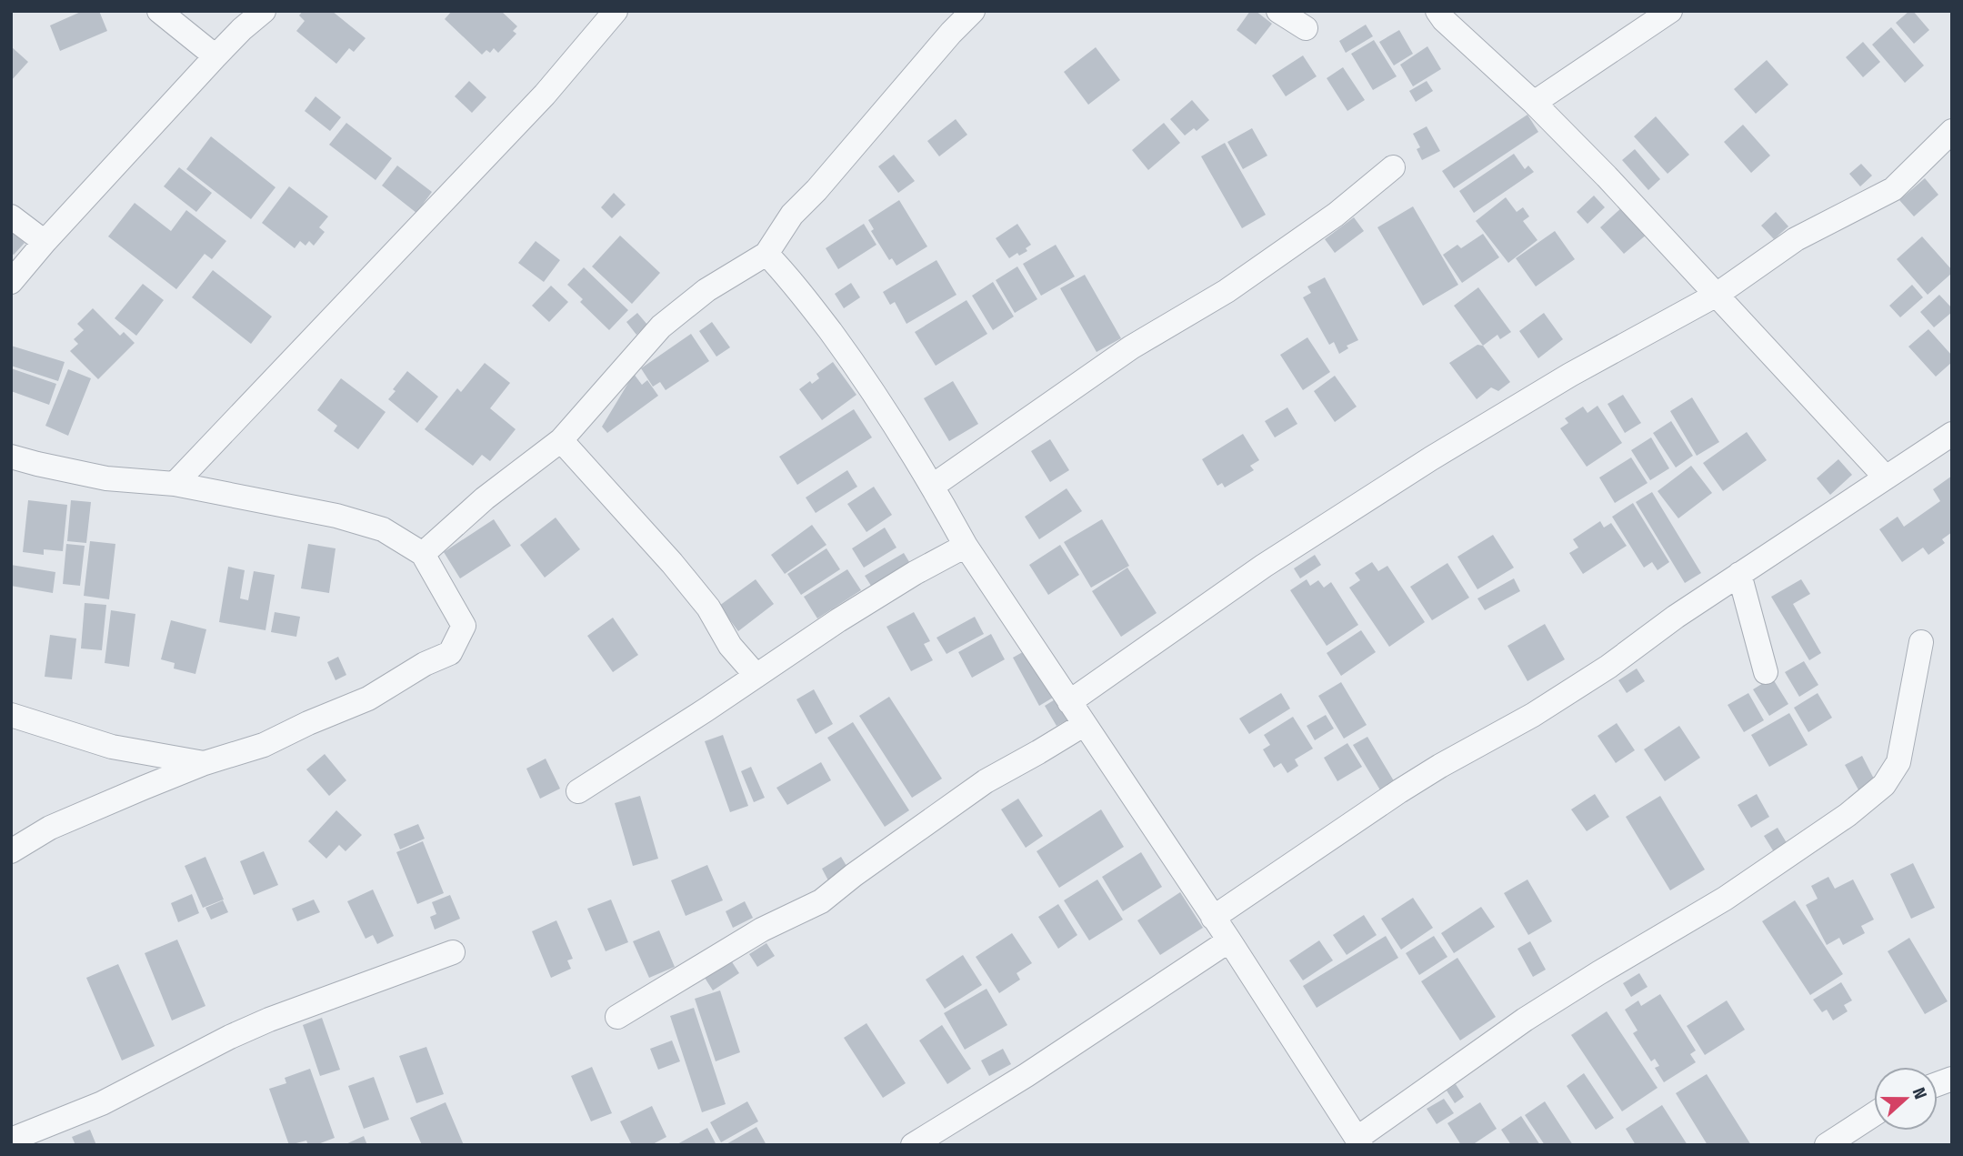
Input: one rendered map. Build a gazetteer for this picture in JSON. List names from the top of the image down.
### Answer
{
  "north": "right"
}
